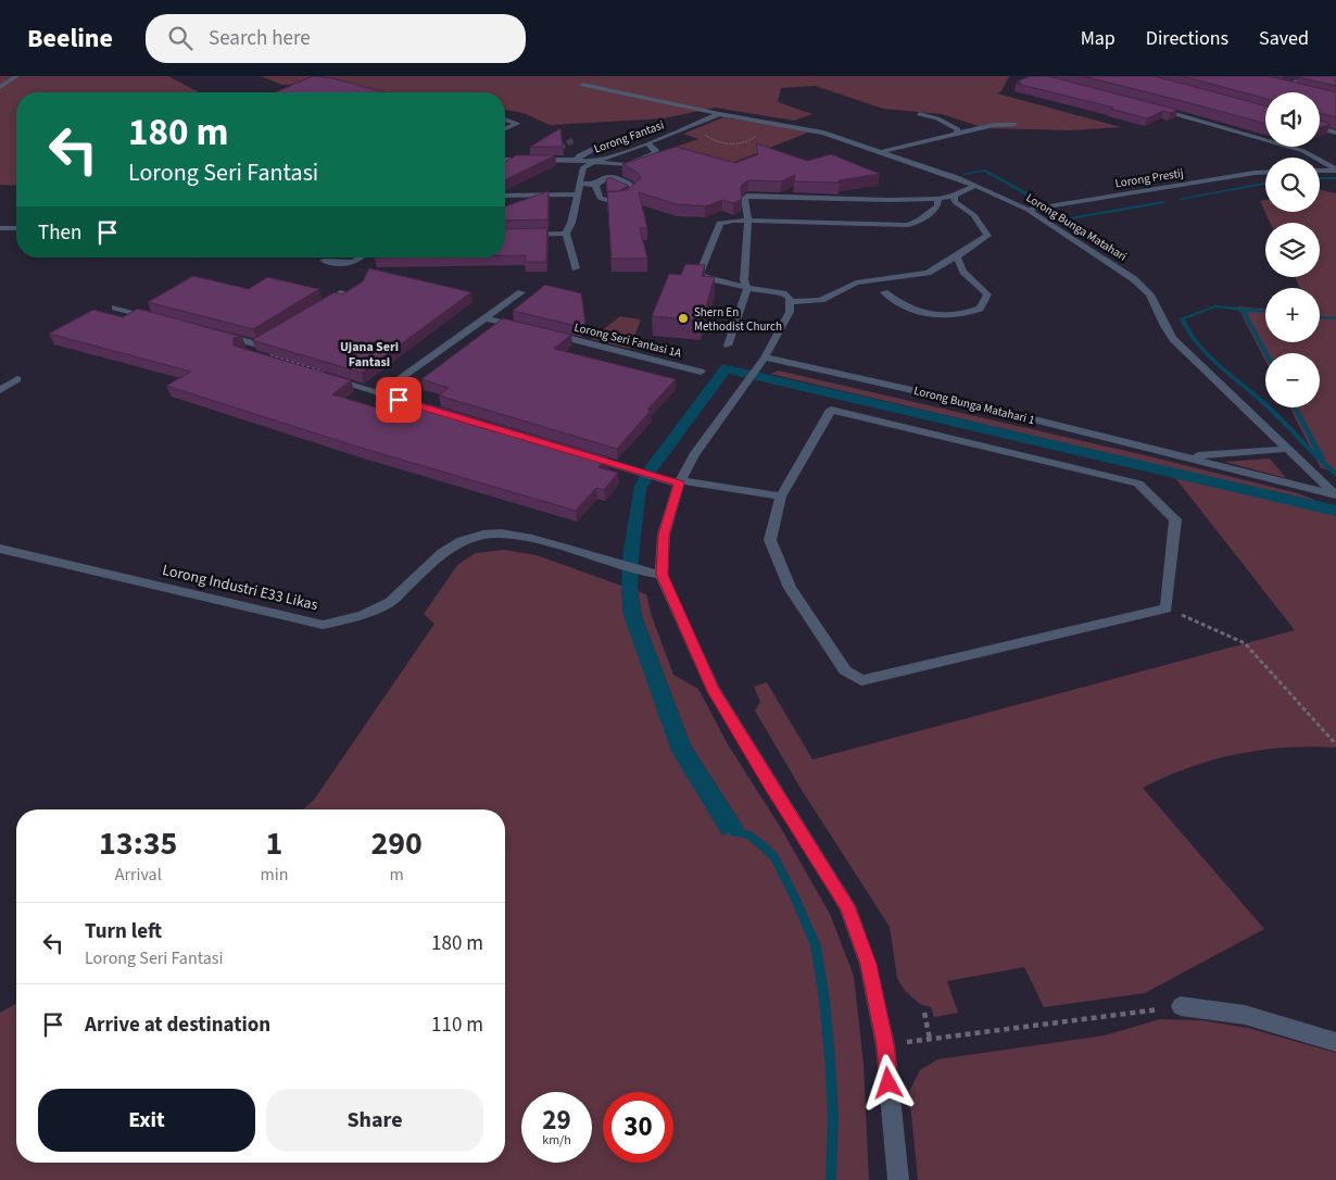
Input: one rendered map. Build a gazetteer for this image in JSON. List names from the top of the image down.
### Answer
{
  "streets": {
    "street": [
      "Lorong Fantasi",
      "Lorong Prestij",
      "Lorong Bunga Matahari",
      "Lorong Seri Fantasi 1A",
      "Lorong Bunga Matahari 1",
      "Lorong Industri E33 Likas"
    ]
  },
  "crossings": [
    ["Lorong Fantasi", "Lorong Bunga Matahari"],
    ["Lorong Prestij", "Lorong Bunga Matahari"],
    ["Lorong Bunga Matahari", "Lorong Bunga Matahari 1"]
  ],
  "districts": ["Ujana Seri Fantasi"],
  "places": ["Shern En Methodist Church"],
  "page": {
    "header": "Beeline",
    "search": "Search here",
    "nav": ["Map", "Directions", "Saved"],
    "map_buttons": ["+", "−"],
    "turn": ["180 m", "Lorong Seri Fantasi"],
    "then": "Then",
    "eta": [
      "13:35",
      "Arrival",
      "1",
      "min",
      "290",
      "m"
    ],
    "list": [
      {
        "name": "Turn left",
        "note": "Lorong Seri Fantasi",
        "value": "180 m"
      },
      {
        "name": "Arrive at destination",
        "value": "110 m"
      }
    ],
    "buttons": ["Exit", "Share"],
    "speed": "29 km/h",
    "limit": "30"
  }
}
